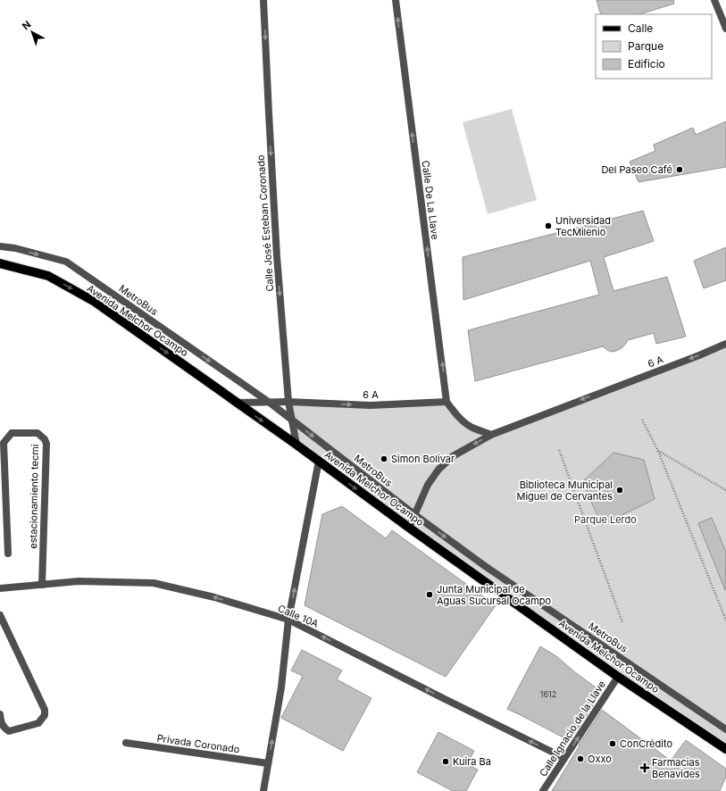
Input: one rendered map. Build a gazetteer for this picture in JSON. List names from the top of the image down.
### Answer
{
  "streets": {
    "main road": ["Avenida Melchor Ocampo"],
    "street": [
      "Calle De La Llave",
      "Calle José Esteban Coronado",
      "MetroBus",
      "6 A",
      "estacionamiento tecmi",
      "Calle 10A",
      "Calle Ignacio de la Llave",
      "Privada Coronado"
    ]
  },
  "crossings": [
    ["Calle De La Llave", "6 A"],
    ["Calle José Esteban Coronado", "MetroBus"],
    ["Calle José Esteban Coronado", "Avenida Melchor Ocampo"],
    ["Calle José Esteban Coronado", "6 A"],
    ["MetroBus", "6 A"],
    ["Avenida Melchor Ocampo", "6 A"],
    ["Avenida Melchor Ocampo", "Calle Ignacio de la Llave"],
    ["estacionamiento tecmi", "Calle 10A"],
    ["Calle 10A", "Calle Ignacio de la Llave"]
  ],
  "one_way": [
    "Calle De La Llave",
    "Calle José Esteban Coronado",
    "MetroBus",
    "Avenida Melchor Ocampo",
    "Calle 10A",
    "Calle Ignacio de la Llave"
  ],
  "parks": ["Parque Lerdo"],
  "places": {
    "other": [
      "Del Paseo Café",
      "Universidad TecMilenio",
      "Simon Bolivar",
      "Biblioteca Municipal Miguel de Cervantes",
      "Junta Municipal de Aguas Sucursal Ocampo",
      "ConCrédito",
      "Oxxo",
      "Kuira Ba"
    ],
    "health": ["Farmacias Benavides"]
  },
  "house_numbers": ["1612"],
  "legend": ["Calle", "Parque", "Edificio"],
  "north": "top left"
}
